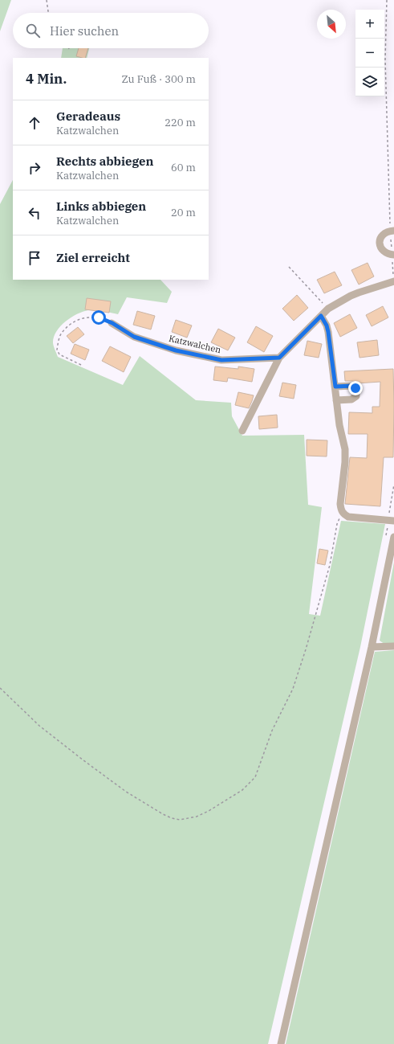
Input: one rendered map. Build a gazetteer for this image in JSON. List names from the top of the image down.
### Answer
{
  "streets": {
    "street": ["Katzwalchen"]
  },
  "north": "bottom right",
  "page": {
    "map_buttons": ["+", "−"],
    "search": "Hier suchen",
    "heading": ["4 Min.", "Zu Fuß · 300 m"],
    "list": [
      ["Geradeaus", "Katzwalchen", "220 m"],
      ["Rechts abbiegen", "Katzwalchen", "60 m"],
      ["Links abbiegen", "Katzwalchen", "20 m"],
      "Ziel erreicht"
    ]
  }
}
